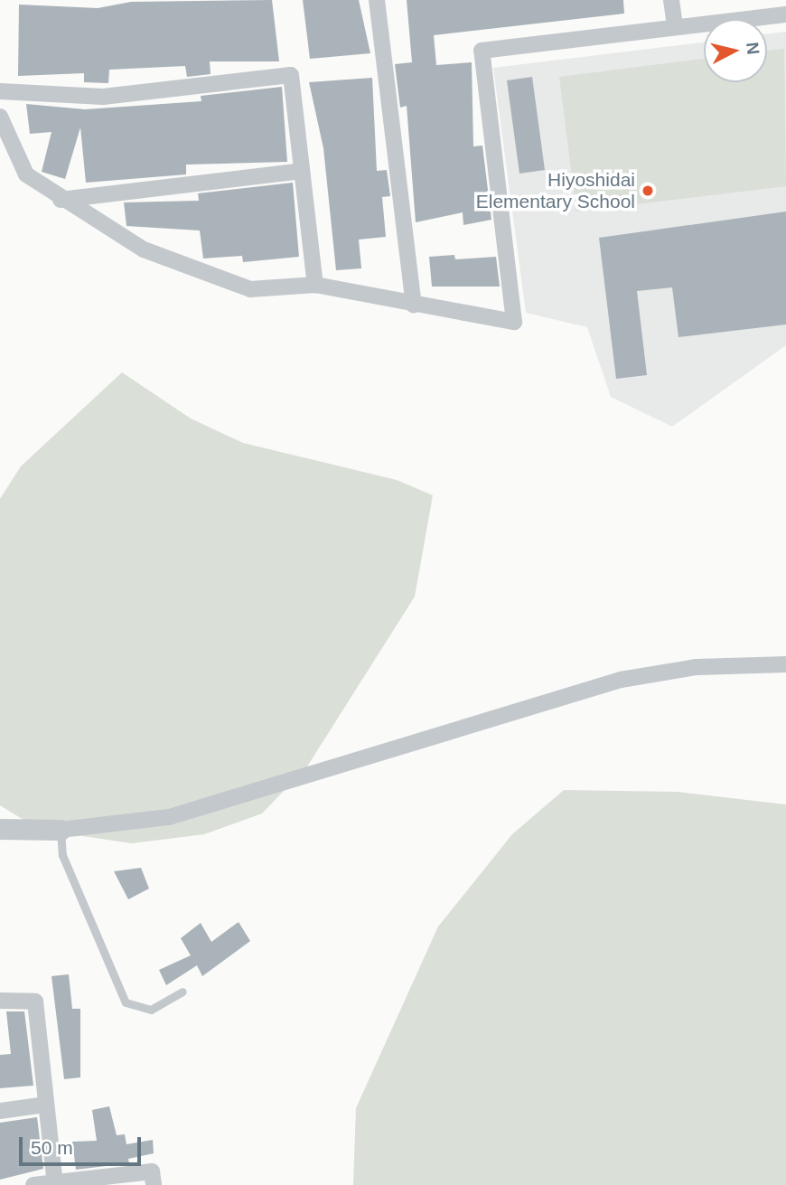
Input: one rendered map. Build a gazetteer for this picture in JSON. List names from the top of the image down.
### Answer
{
  "places": ["Hiyoshidai Elementary School"],
  "scale_bar": "50 m",
  "north": "right"
}
